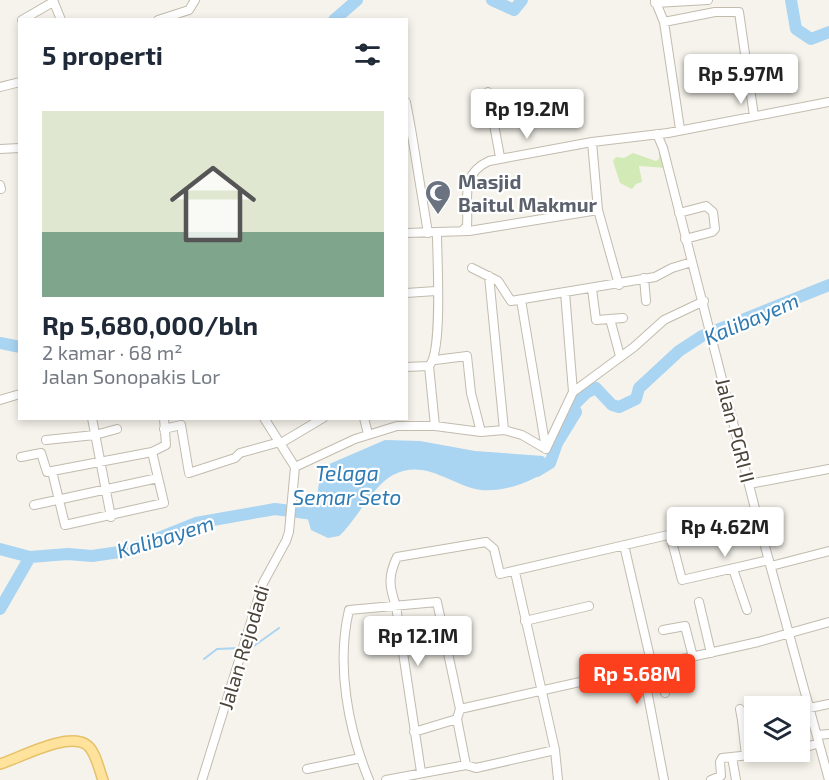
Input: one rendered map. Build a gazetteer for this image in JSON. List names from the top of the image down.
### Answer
{
  "streets": {
    "street": ["Jalan PGRI II", "Jalan Rejodadi"]
  },
  "water": ["Kalibayem", "Telaga Semar Seto"],
  "places": {
    "mosque": ["Masjid Baitul Makmur"]
  },
  "page": {
    "heading": "5 properti",
    "price": [
      "Rp 5.97M",
      "Rp 19.2M",
      "Rp 4.62M",
      "Rp 12.1M",
      "Rp 5.68M"
    ],
    "list": [
      {
        "name": "Rp 5,680,000/bln",
        "note": "2 kamar · 68 m² · Jalan Sonopakis Lor"
      }
    ]
  }
}
